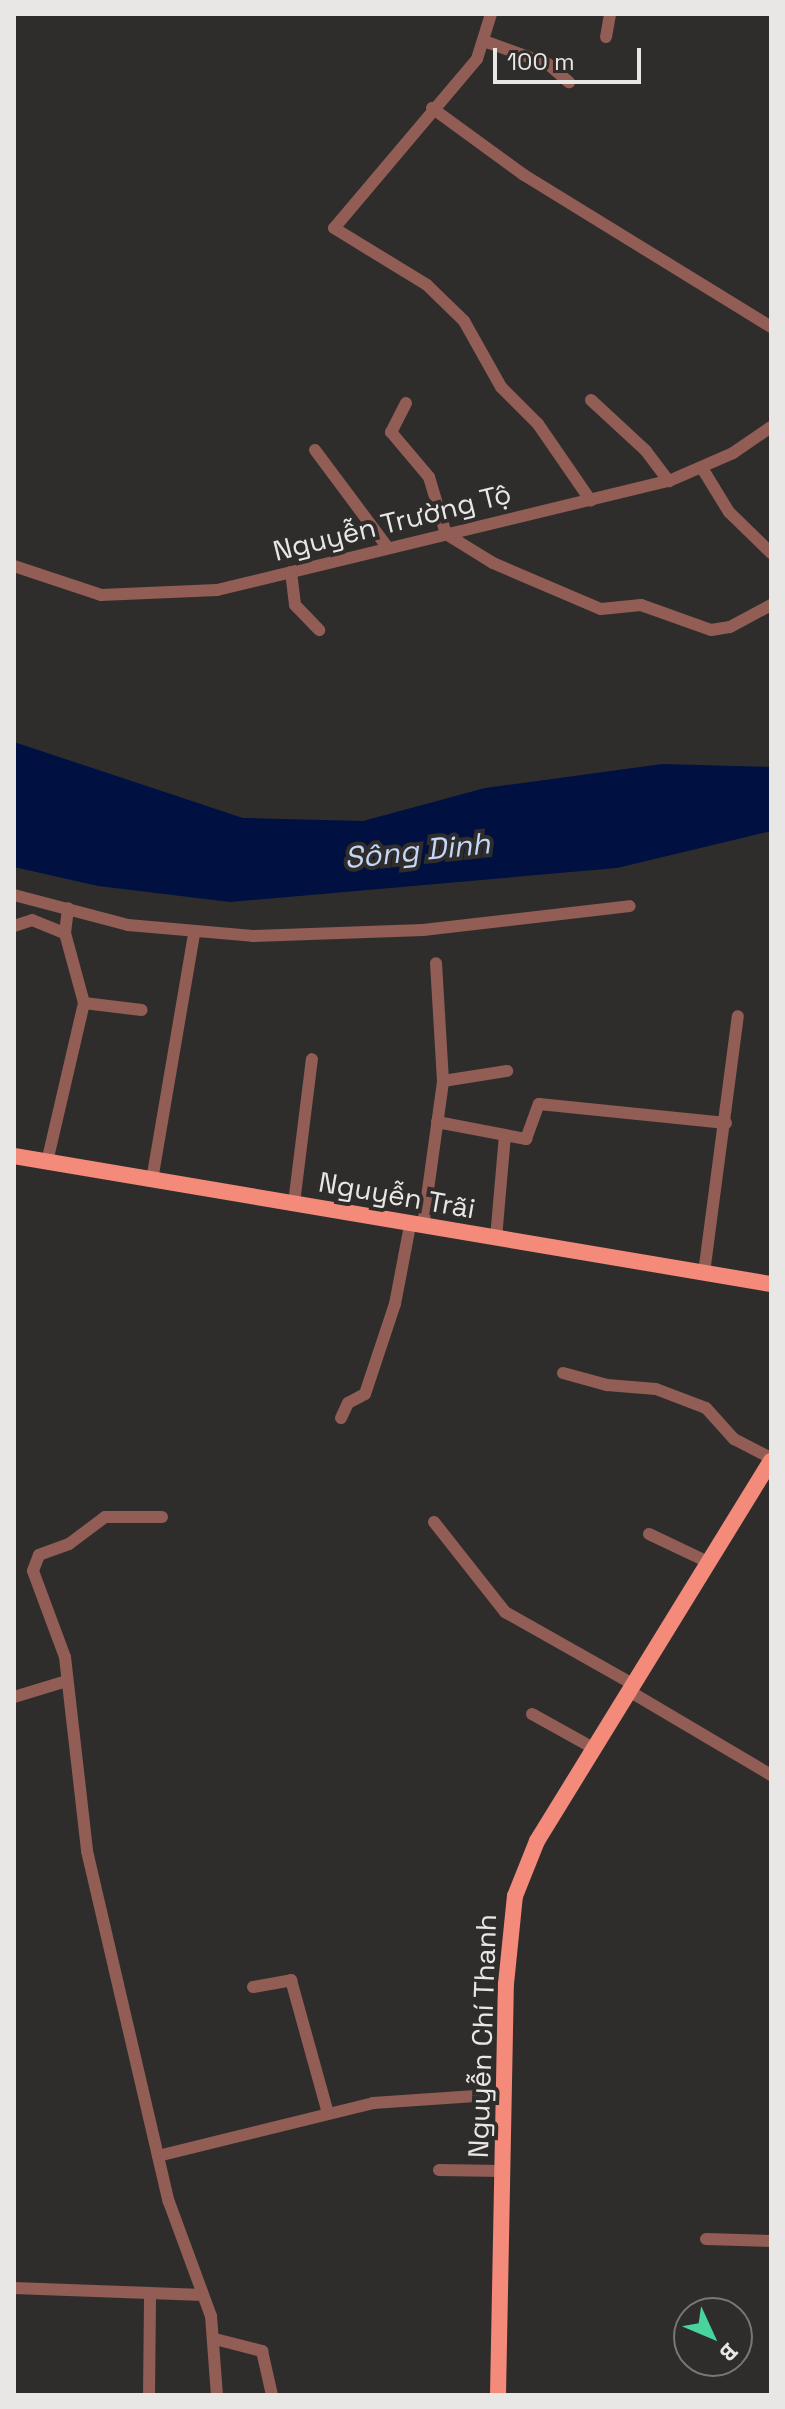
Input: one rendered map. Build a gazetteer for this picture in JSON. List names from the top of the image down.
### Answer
{
  "streets": {
    "main road": ["Nguyễn Trãi", "Nguyễn Chí Thanh"],
    "street": ["Nguyễn Trường Tộ"]
  },
  "water": ["Sông Dinh"],
  "scale_bar": "100 m",
  "north": "bottom right"
}
